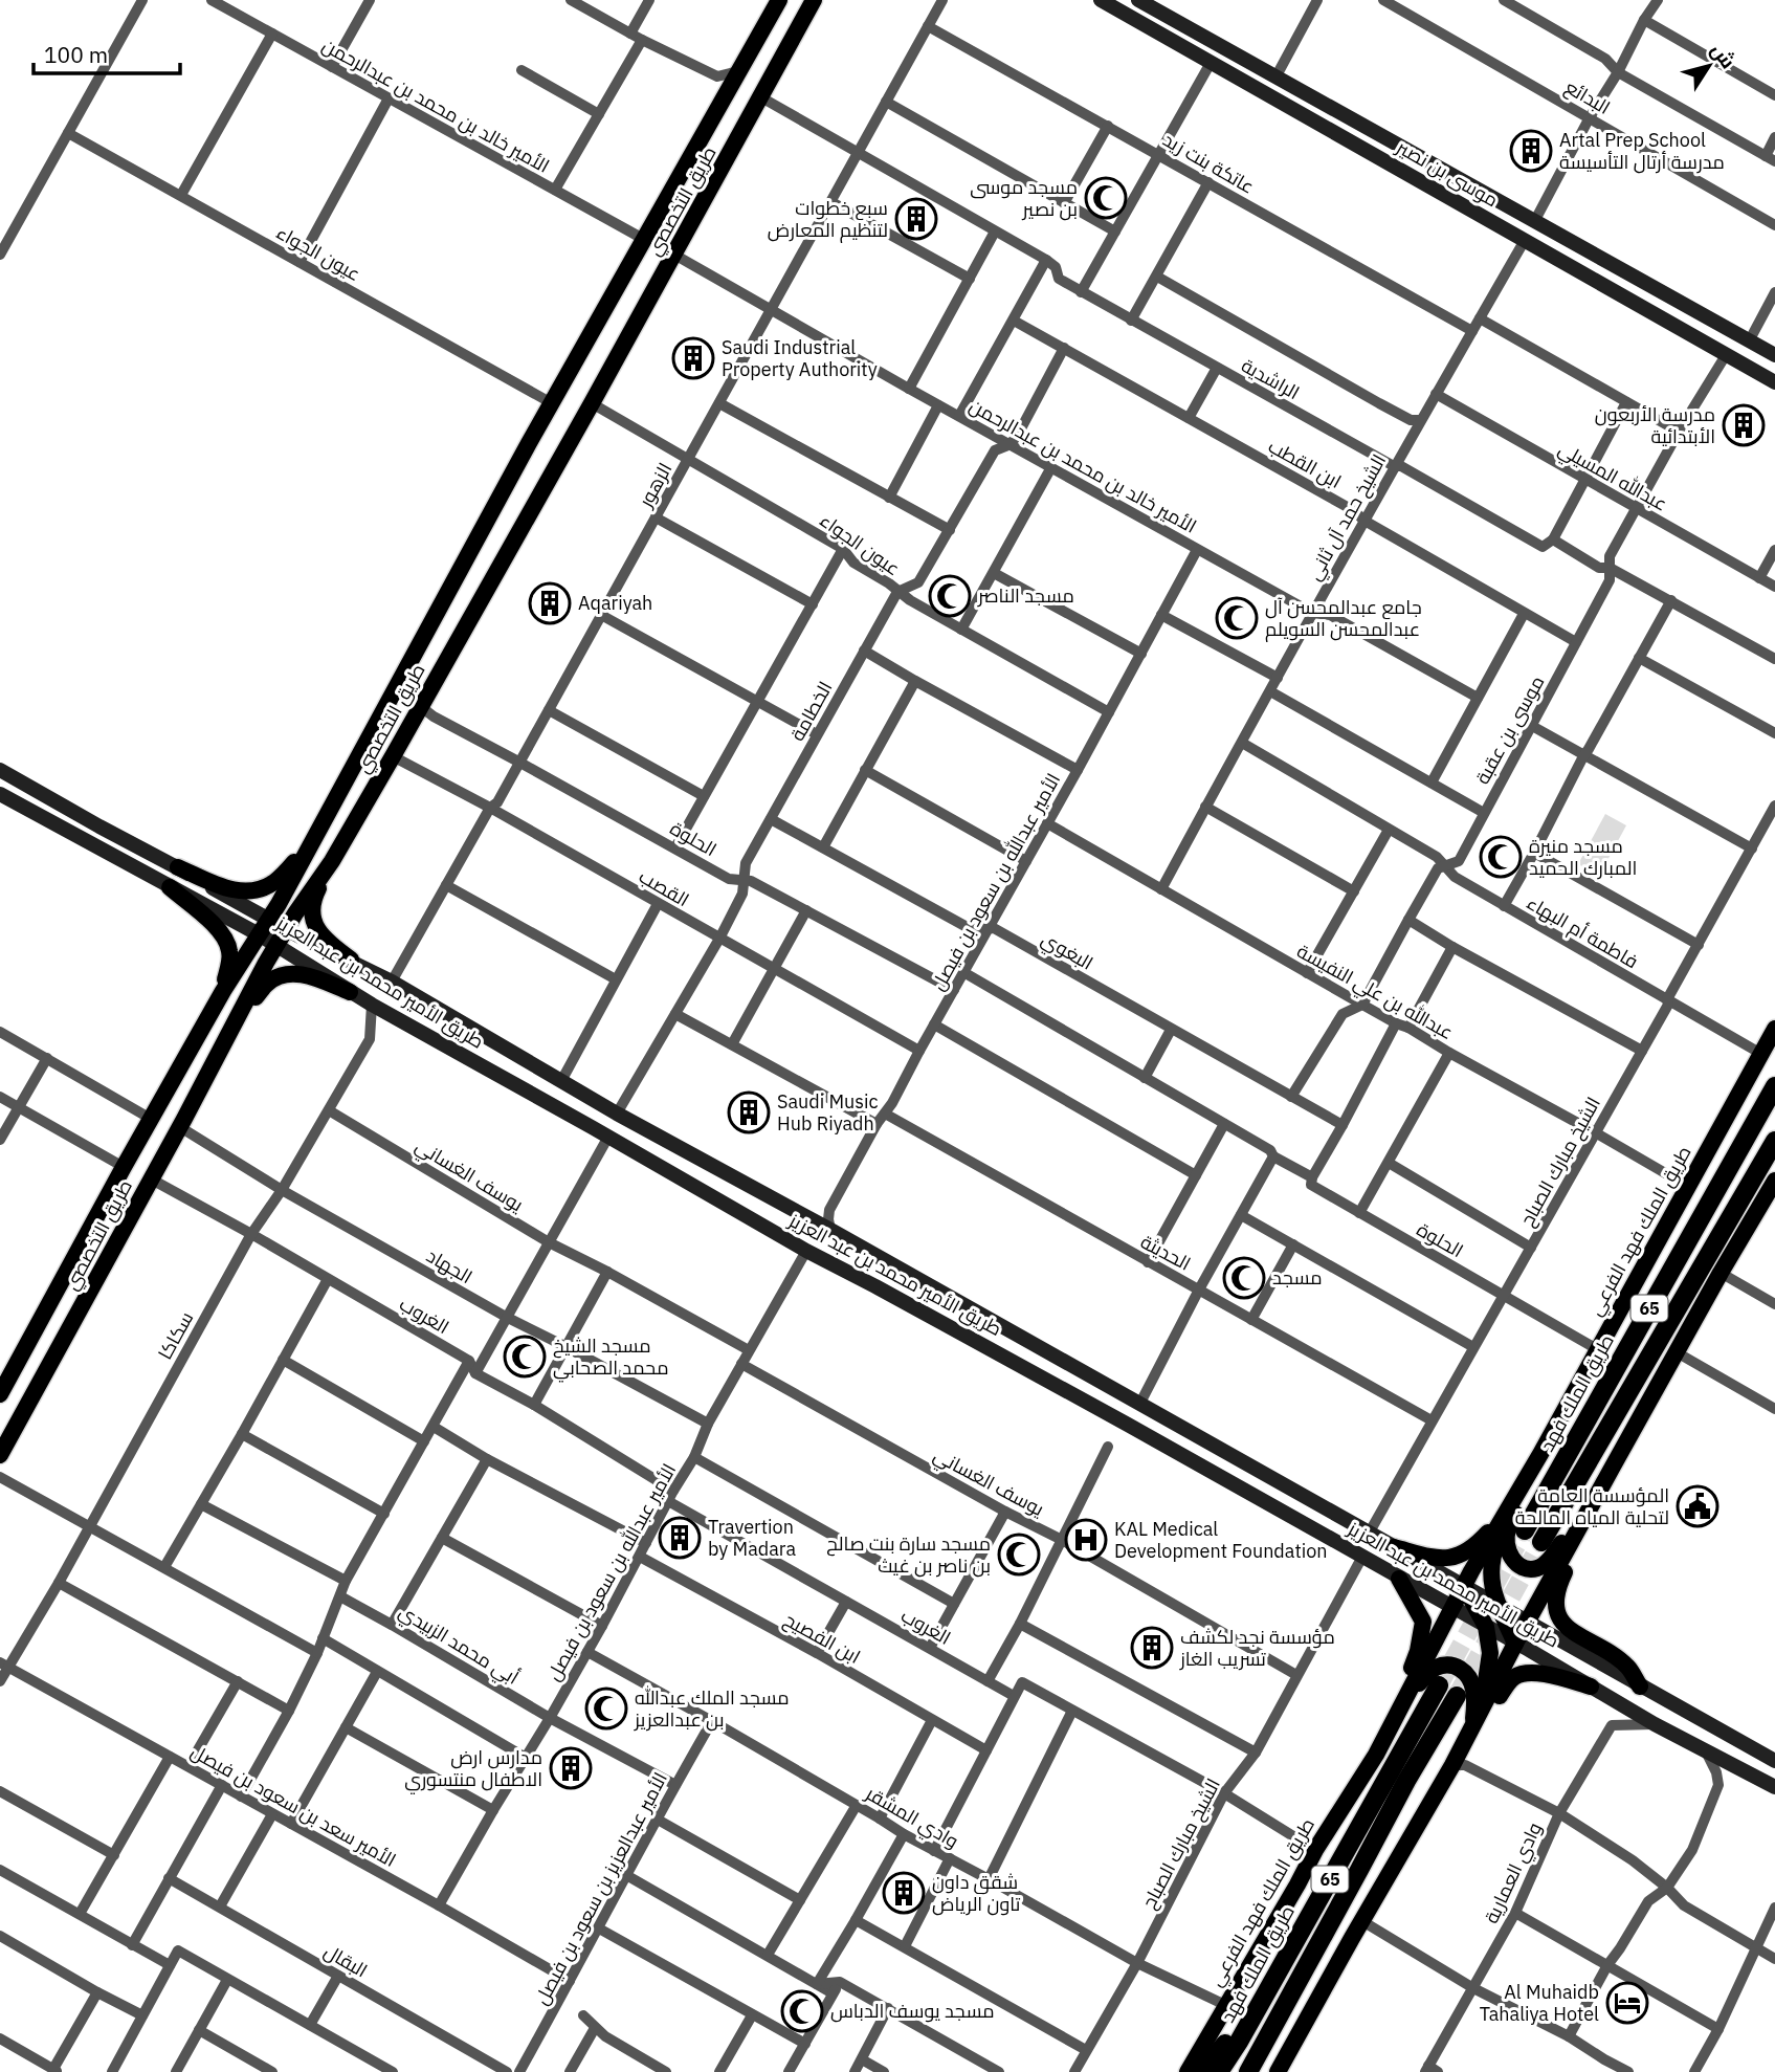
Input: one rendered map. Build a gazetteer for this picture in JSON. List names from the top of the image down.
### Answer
{
  "streets": {
    "highway": ["65", "طريق الملك فهد"],
    "main road": [
      "موسى بن نصير",
      "طريق التخصصي",
      "طريق الأمير محمد بن عبد العزيز",
      "طريق الملك فهد الفرعي"
    ],
    "street": [
      "البدائع",
      "الأمير خالد بن محمد بن عبدالرحمن",
      "عاتكة بنت زيد",
      "عيون الجواء",
      "الراشدية",
      "ابن القطب",
      "عبدالله المسيلي",
      "الزهور",
      "الشيخ حمد آل ثاني",
      "الخطامة",
      "موسى بن عقبة",
      "الحلوة",
      "الأمير عبدالله بن سعود بن فيصل",
      "القصب",
      "فاطمة أم البهاء",
      "البغوي",
      "عبدالله بن علي النفيسة",
      "الشيخ مبارك الصباح",
      "يوسف الغساني",
      "الحديثة",
      "الجهاد",
      "الغروب",
      "سكاكا",
      "ابن الفصيح",
      "أبي محمد الزبيدي",
      "الأمير سعد بن سعود بن فيصل",
      "وادي المشقر",
      "وادي العمارية",
      "الأمير عبدالعزيز بن سعود بن فيصل",
      "البقال"
    ]
  },
  "crossings": [
    ["الأمير خالد بن محمد بن عبدالرحمن", "طريق التخصصي"],
    ["الأمير خالد بن محمد بن عبدالرحمن", "الزهور"],
    ["الأمير خالد بن محمد بن عبدالرحمن", "الشيخ حمد آل ثاني"],
    ["الأمير خالد بن محمد بن عبدالرحمن", "الخطامة"],
    ["الأمير خالد بن محمد بن عبدالرحمن", "الأمير عبدالله بن سعود بن فيصل"],
    ["عاتكة بنت زيد", "الزهور"],
    ["عاتكة بنت زيد", "الشيخ حمد آل ثاني"],
    ["موسى بن نصير", "الشيخ حمد آل ثاني"],
    ["موسى بن نصير", "موسى بن عقبة"],
    ["طريق التخصصي", "عيون الجواء"],
    ["طريق التخصصي", "الراشدية"],
    ["طريق التخصصي", "الحلوة"],
    ["طريق التخصصي", "القصب"],
    ["طريق التخصصي", "طريق الأمير محمد بن عبد العزيز"],
    ["طريق التخصصي", "الجهاد"],
    ["طريق التخصصي", "الغروب"],
    ["عيون الجواء", "الزهور"],
    ["عيون الجواء", "الخطامة"],
    ["عيون الجواء", "الأمير عبدالله بن سعود بن فيصل"],
    ["الراشدية", "الزهور"],
    ["الراشدية", "الشيخ حمد آل ثاني"],
    ["الراشدية", "موسى بن عقبة"],
    ["ابن القطب", "الشيخ حمد آل ثاني"],
    ["ابن القطب", "الخطامة"],
    ["ابن القطب", "موسى بن عقبة"],
    ["عبدالله المسيلي", "الشيخ حمد آل ثاني"],
    ["عبدالله المسيلي", "موسى بن عقبة"],
    ["الزهور", "الحلوة"],
    ["الزهور", "القصب"],
    ["الزهور", "طريق الأمير محمد بن عبد العزيز"],
    ["الشيخ حمد آل ثاني", "فاطمة أم البهاء"],
    ["الشيخ حمد آل ثاني", "عبدالله بن علي النفيسة"],
    ["الخطامة", "الحلوة"],
    ["الخطامة", "القصب"],
    ["الخطامة", "البغوي"],
    ["الخطامة", "طريق الأمير محمد بن عبد العزيز"],
    ["موسى بن عقبة", "فاطمة أم البهاء"],
    ["موسى بن عقبة", "البغوي"],
    ["موسى بن عقبة", "عبدالله بن علي النفيسة"],
    ["الحلوة", "الأمير عبدالله بن سعود بن فيصل"],
    ["الحلوة", "الشيخ مبارك الصباح"],
    ["الحلوة", "طريق الملك فهد الفرعي"],
    ["الأمير عبدالله بن سعود بن فيصل", "القصب"],
    ["الأمير عبدالله بن سعود بن فيصل", "البغوي"],
    ["الأمير عبدالله بن سعود بن فيصل", "طريق الأمير محمد بن عبد العزيز"],
    ["الأمير عبدالله بن سعود بن فيصل", "عبدالله بن علي النفيسة"],
    ["الأمير عبدالله بن سعود بن فيصل", "يوسف الغساني"],
    ["الأمير عبدالله بن سعود بن فيصل", "الحديثة"],
    ["الأمير عبدالله بن سعود بن فيصل", "الجهاد"],
    ["الأمير عبدالله بن سعود بن فيصل", "الغروب"],
    ["الأمير عبدالله بن سعود بن فيصل", "ابن الفصيح"],
    ["الأمير عبدالله بن سعود بن فيصل", "أبي محمد الزبيدي"],
    ["الأمير عبدالله بن سعود بن فيصل", "الأمير سعد بن سعود بن فيصل"],
    ["الأمير عبدالله بن سعود بن فيصل", "وادي المشقر"],
    ["فاطمة أم البهاء", "الشيخ مبارك الصباح"],
    ["فاطمة أم البهاء", "طريق الملك فهد الفرعي"],
    ["طريق الأمير محمد بن عبد العزيز", "الشيخ مبارك الصباح"],
    ["طريق الأمير محمد بن عبد العزيز", "سكاكا"],
    ["طريق الأمير محمد بن عبد العزيز", "وادي العمارية"],
    ["عبدالله بن علي النفيسة", "الشيخ مبارك الصباح"],
    ["عبدالله بن علي النفيسة", "طريق الملك فهد الفرعي"],
    ["الشيخ مبارك الصباح", "يوسف الغساني"],
    ["الشيخ مبارك الصباح", "الحديثة"],
    ["الشيخ مبارك الصباح", "وادي المشقر"],
    ["يوسف الغساني", "سكاكا"],
    ["طريق الملك فهد الفرعي", "وادي المشقر"],
    ["الجهاد", "سكاكا"],
    ["الغروب", "سكاكا"],
    ["سكاكا", "الأمير سعد بن سعود بن فيصل"],
    ["أبي محمد الزبيدي", "الأمير عبدالعزيز بن سعود بن فيصل"],
    ["الأمير سعد بن سعود بن فيصل", "الأمير عبدالعزيز بن سعود بن فيصل"],
    ["وادي المشقر", "الأمير عبدالعزيز بن سعود بن فيصل"]
  ],
  "places": {
    "building": [
      "Artal Prep School مدرسة أرتال التأسيسة",
      "سبع خطوات لتنظيم المعارض",
      "Saudi Industrial Property Authority",
      "مدرسة الأربعون الأبتدائية",
      "Aqariyah",
      "Saudi Music Hub Riyadh",
      "Travertion by Madara",
      "مؤسسة نجد لكشف تسريب الغاز",
      "مدارس ارض الاطفال منتسوري",
      "شقق داون تاون الرياض"
    ],
    "mosque": [
      "مسجد موسى بن نصير",
      "مسجد الناصر",
      "جامع عبدالمحسن آل عبدالمحسن السويلم",
      "مسجد منيرة المبارك الحميد",
      "مسجد",
      "مسجد الشيخ محمد الصحابي",
      "مسجد سارة بنت صالح بن ناصر بن غيث",
      "مسجد الملك عبدالله بن عبدالعزيز",
      "مسجد يوسف الدباس"
    ],
    "public building": ["المؤسسة العامة لتحلية المياه المالحة"],
    "hospital": ["KAL Medical Development Foundation"],
    "hotel": ["Al Muhaidb Tahaliya Hotel"]
  },
  "scale_bar": "100 m",
  "north": "top right"
}
